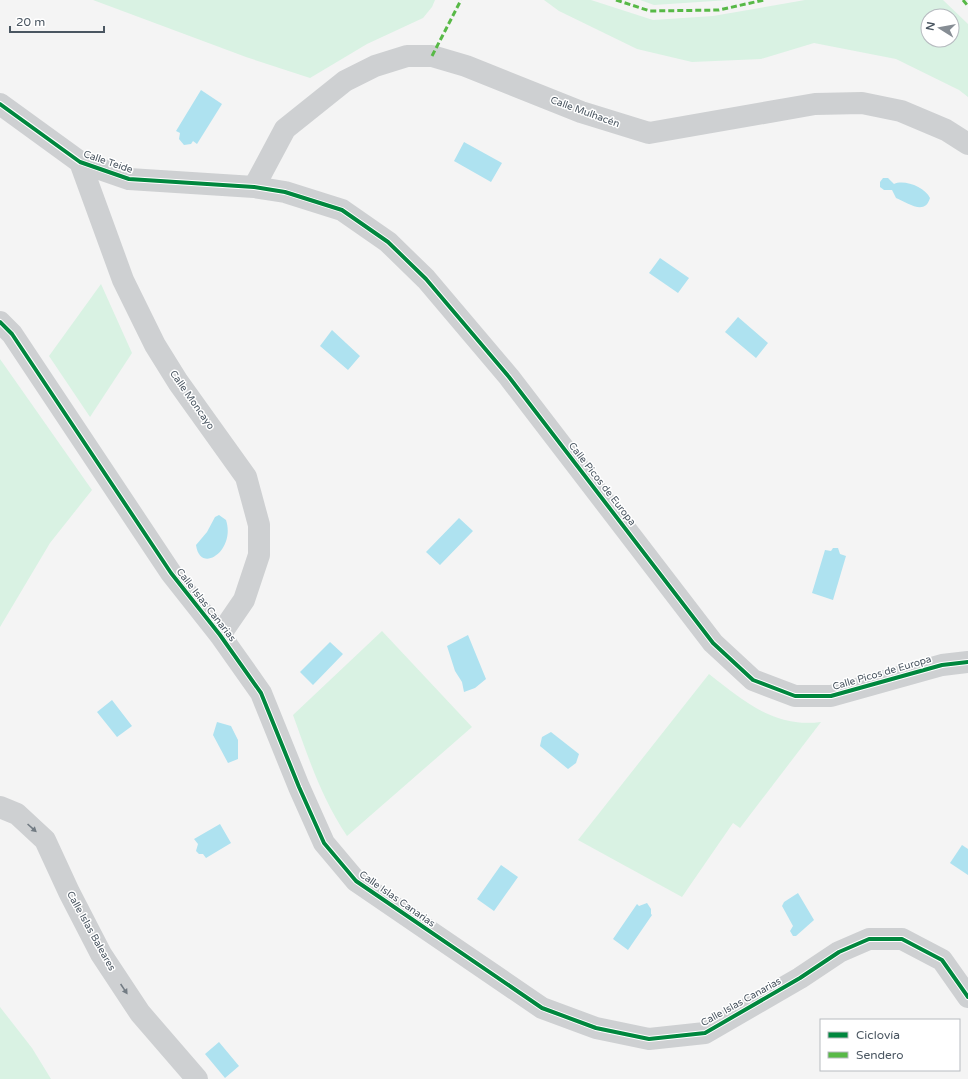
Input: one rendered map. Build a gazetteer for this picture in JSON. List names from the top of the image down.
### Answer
{
  "streets": {
    "street": [
      "Calle Mulhacén",
      "Calle Teide",
      "Calle Moncayo",
      "Calle Picos de Europa",
      "Calle Islas Canarias",
      "Calle Islas Baleares"
    ]
  },
  "crossings": [
    ["Calle Mulhacén", "Calle Teide"],
    ["Calle Mulhacén", "Calle Picos de Europa"],
    ["Calle Teide", "Calle Moncayo"],
    ["Calle Teide", "Calle Picos de Europa"],
    ["Calle Moncayo", "Calle Islas Canarias"]
  ],
  "one_way": ["Calle Islas Baleares"],
  "legend": ["Ciclovía", "Sendero"],
  "scale_bar": "20 m",
  "north": "left"
}
